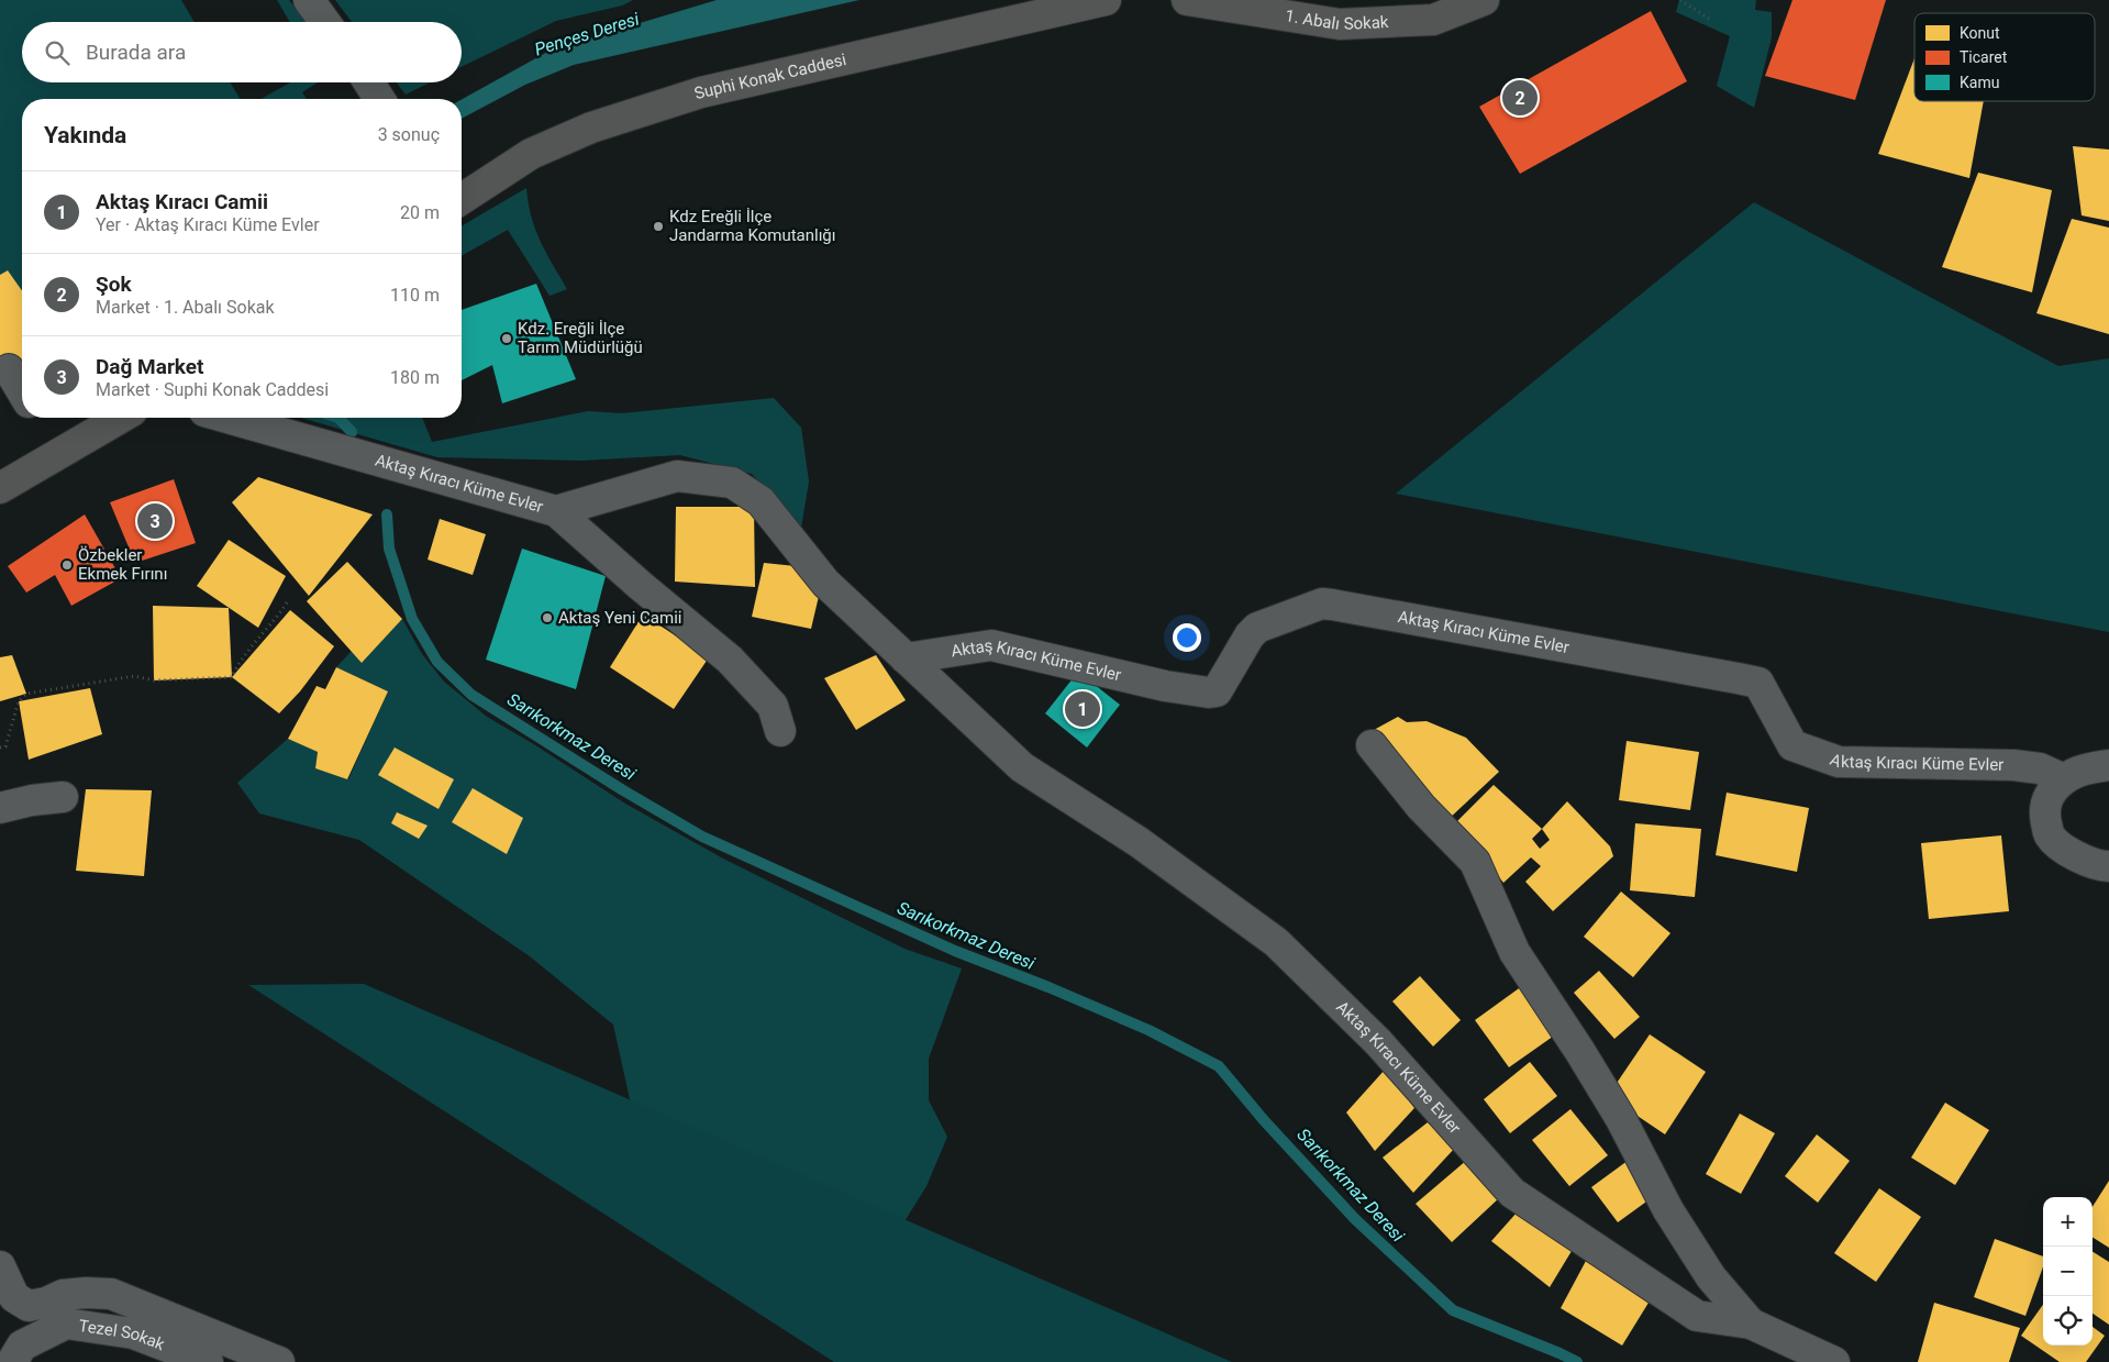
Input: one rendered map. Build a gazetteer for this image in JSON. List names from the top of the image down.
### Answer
{
  "streets": {
    "street": [
      "1. Abalı Sokak",
      "Suphi Konak Caddesi",
      "Aktaş Kıracı Küme Evler",
      "Tezel Sokak"
    ]
  },
  "water": ["Pençes Deresi", "Sarıkorkmaz Deresi"],
  "places": [
    "Kdz Ereğli İlçe Jandarma Komutanlığı",
    "Kdz. Ereğli İlçe Tarım Müdürlüğü",
    "Özbekler Ekmek Fırını",
    "Aktaş Yeni Camii"
  ],
  "legend": ["Konut", "Ticaret", "Kamu"],
  "page": {
    "search": "Burada ara",
    "pins": ["2", "3", "1"],
    "heading": ["Yakında", "3 sonuç"],
    "list": [
      {
        "mark": "1",
        "name": "Aktaş Kıracı Camii",
        "note": "Yer · Aktaş Kıracı Küme Evler",
        "value": "20 m"
      },
      {
        "mark": "2",
        "name": "Şok",
        "note": "Market · 1. Abalı Sokak",
        "value": "110 m"
      },
      {
        "mark": "3",
        "name": "Dağ Market",
        "note": "Market · Suphi Konak Caddesi",
        "value": "180 m"
      }
    ],
    "map_buttons": ["+", "−"]
  }
}
